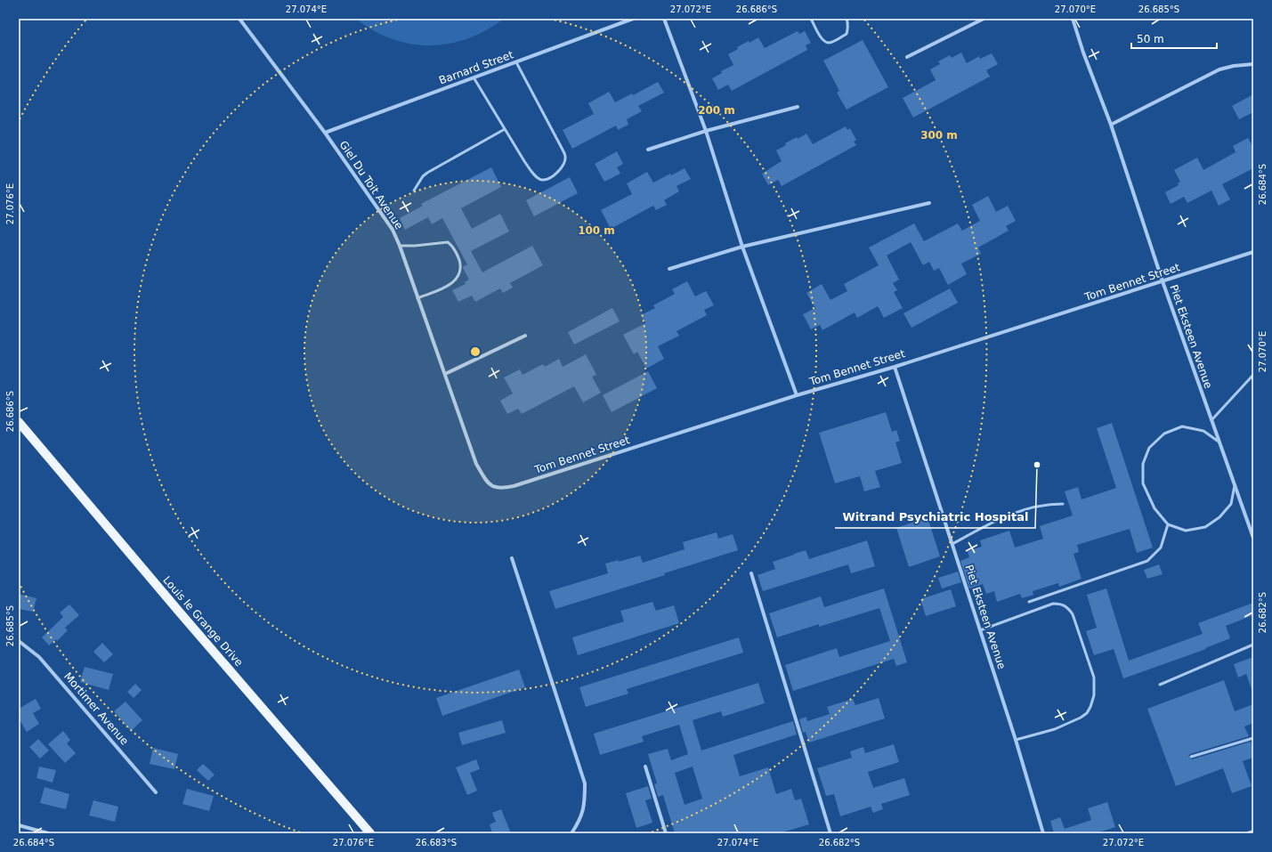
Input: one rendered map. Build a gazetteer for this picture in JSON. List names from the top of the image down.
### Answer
{
  "streets": {
    "main road": ["Louis le Grange Drive"],
    "street": [
      "Barnard Street",
      "Giel Du Toit Avenue",
      "Tom Bennet Street",
      "Piet Eksteen Avenue",
      "Mortimer Avenue"
    ]
  },
  "crossings": [
    ["Barnard Street", "Giel Du Toit Avenue"],
    ["Giel Du Toit Avenue", "Tom Bennet Street"],
    ["Tom Bennet Street", "Piet Eksteen Avenue"]
  ],
  "places": ["Witrand Psychiatric Hospital"],
  "scale_bar": "50 m",
  "coordinates": [
    "27.074°E",
    "27.072°E",
    "26.686°S",
    "27.070°E",
    "26.685°S",
    "26.684°S",
    "27.076°E",
    "26.682°S",
    "26.683°S"
  ],
  "rings": ["200 m", "300 m", "100 m"]
}
